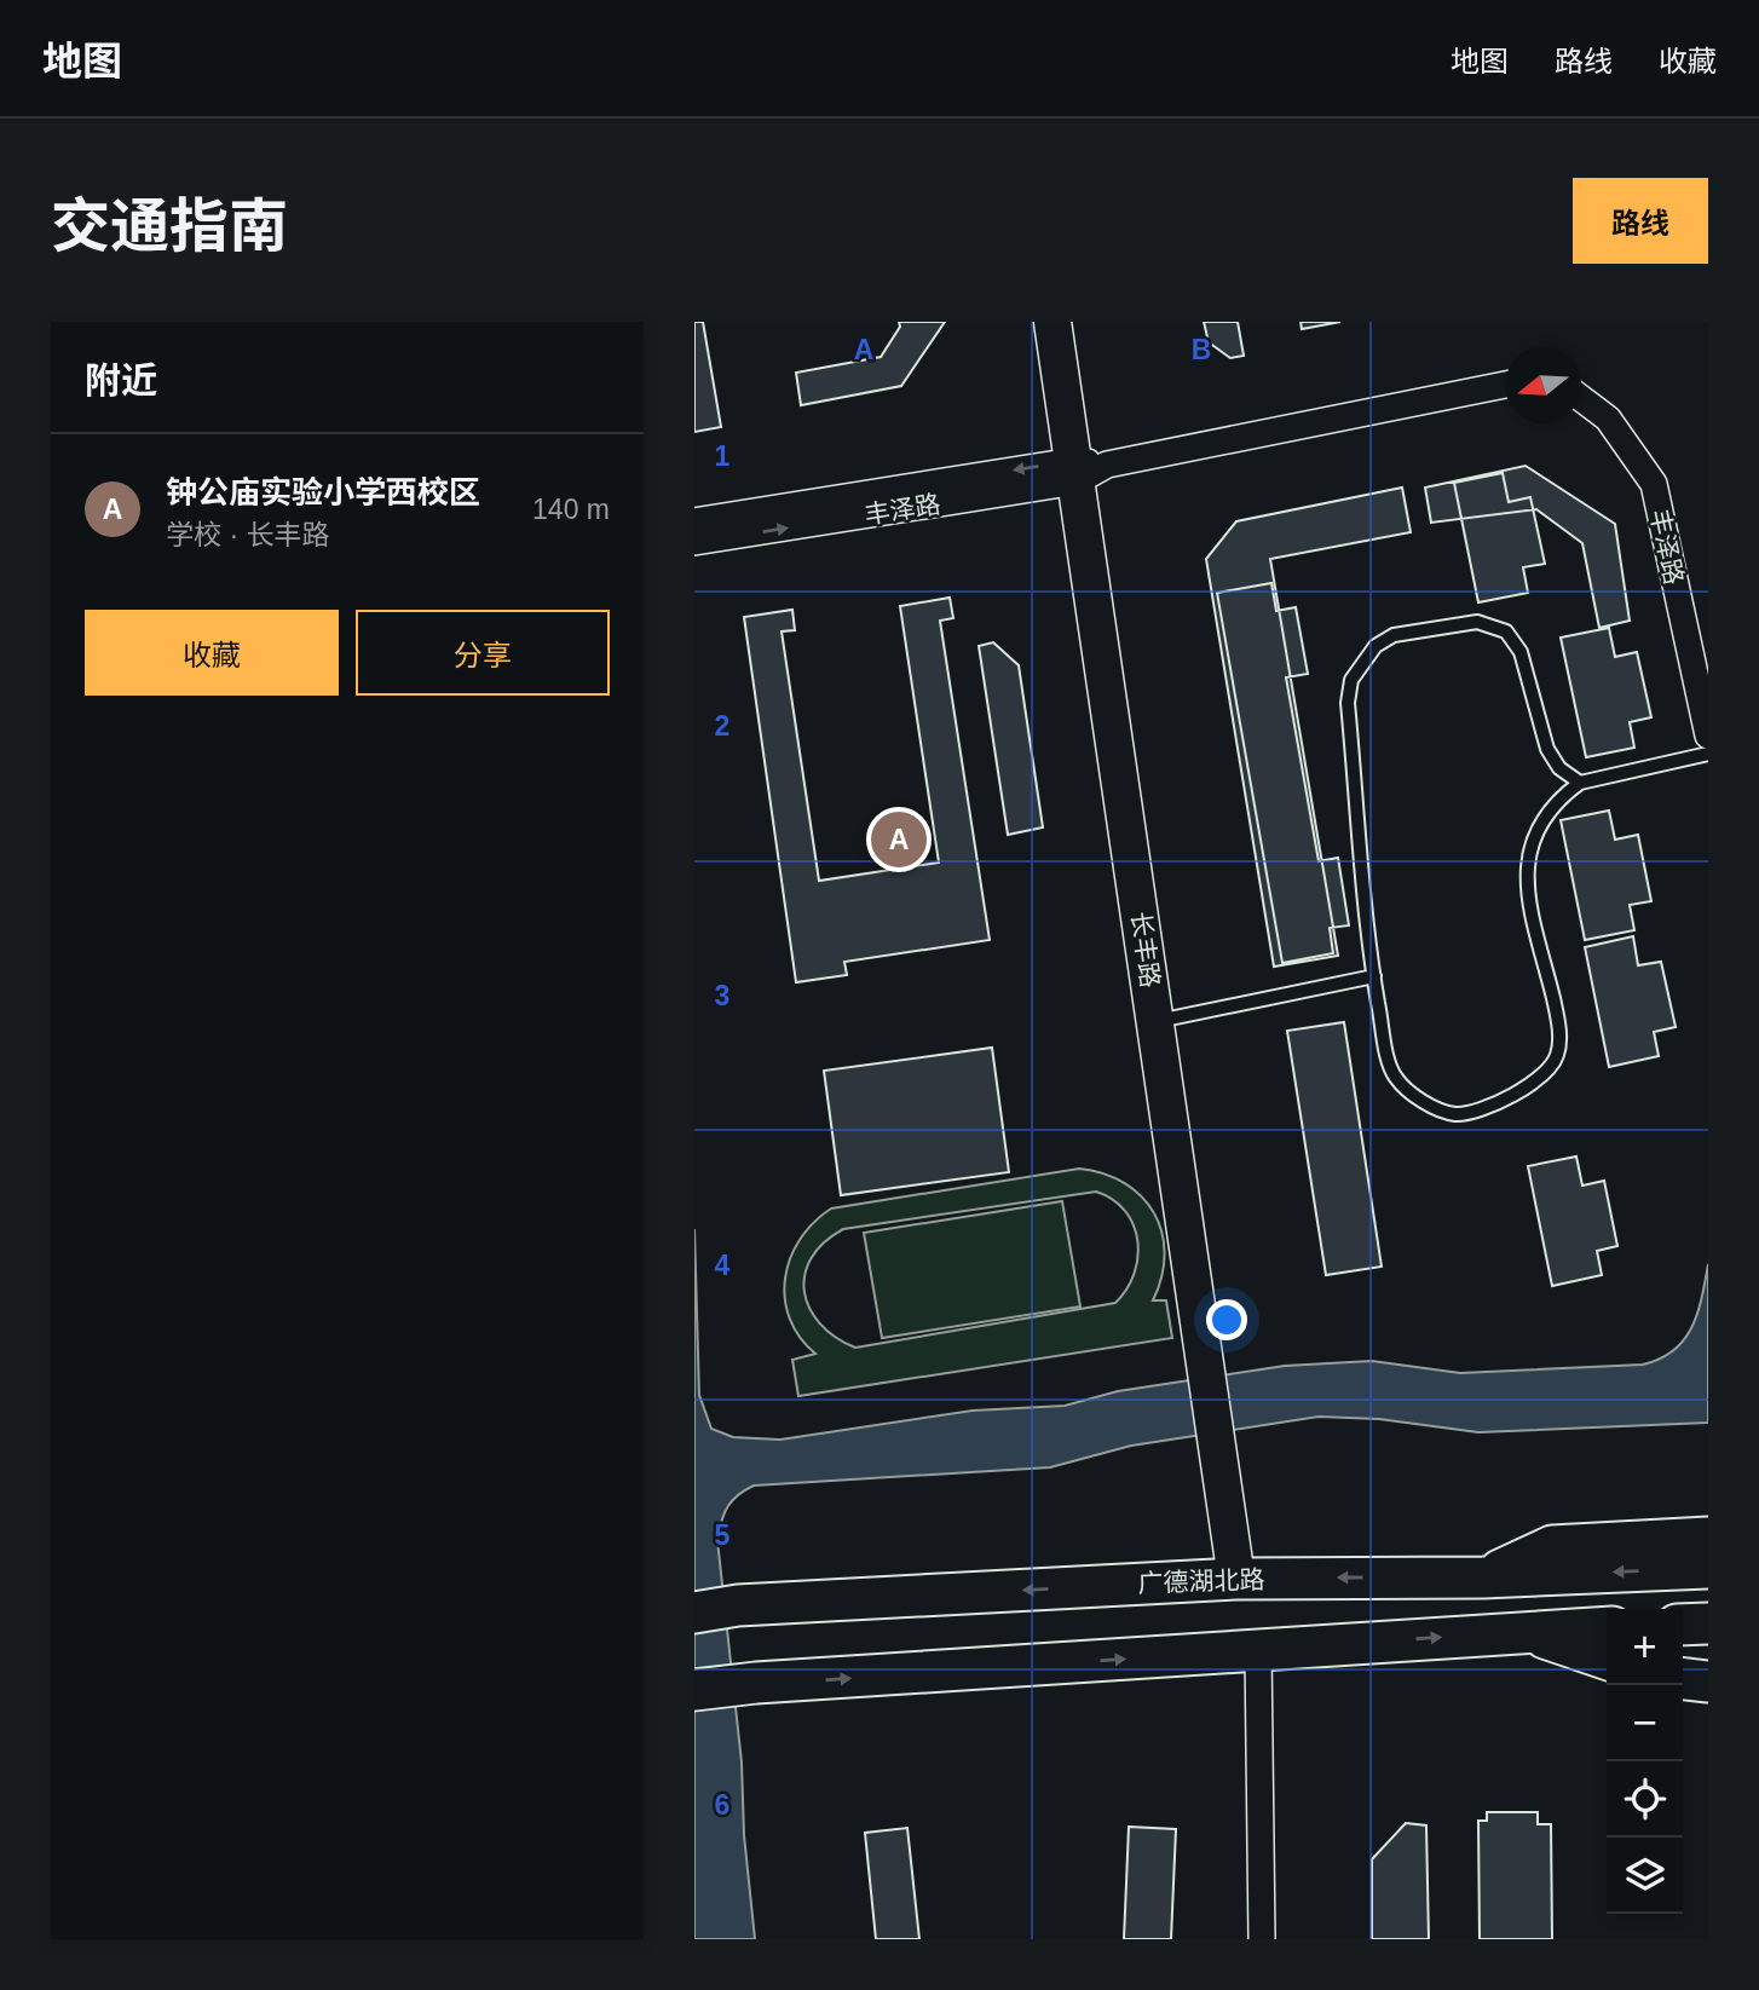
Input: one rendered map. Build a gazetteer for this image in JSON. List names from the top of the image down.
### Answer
{
  "streets": {
    "main road": ["广德湖北路"],
    "street": ["丰泽路", "长丰路"]
  },
  "crossings": [
    ["丰泽路", "长丰路"],
    ["长丰路", "广德湖北路"]
  ],
  "north": "left",
  "page": {
    "header": "地图",
    "nav": ["地图", "路线", "收藏"],
    "title": "交通指南",
    "buttons": [
      "路线",
      ["收藏", "分享"]
    ],
    "heading": "附近",
    "list": [
      {
        "mark": "A",
        "name": "钟公庙实验小学西校区",
        "note": "学校 · 长丰路",
        "value": "140 m"
      }
    ],
    "pins": "A",
    "map_buttons": ["+", "−"]
  },
  "grid": {
    "columns": ["A", "B"],
    "rows": [
      "1",
      "2",
      "3",
      "4",
      "5",
      "6"
    ]
  }
}
